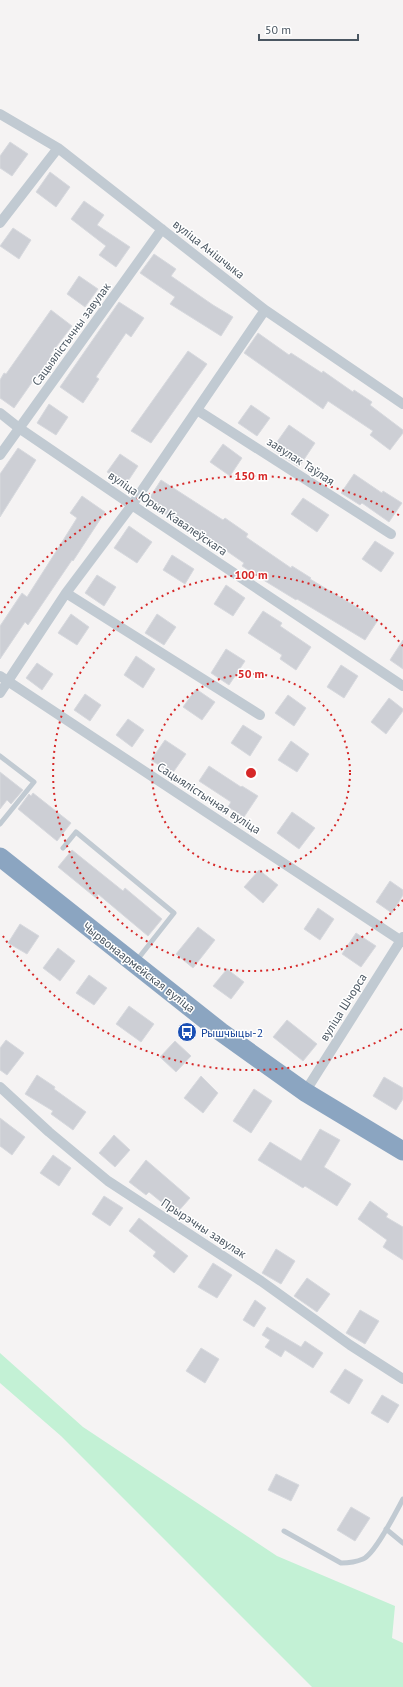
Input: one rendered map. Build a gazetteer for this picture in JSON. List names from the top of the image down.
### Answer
{
  "streets": {
    "highway": ["Чырвонаармейская вуліца"],
    "street": [
      "вуліца Анішчыка",
      "Сацыялістычны завулак",
      "завулак Таўлая",
      "вуліца Юрыя Кавалеўскага",
      "Сацыялістычная вуліца",
      "вуліца Шчорса",
      "Прырэчны завулак"
    ]
  },
  "crossings": [
    ["вуліца Анішчыка", "Сацыялістычны завулак"],
    ["Сацыялістычны завулак", "вуліца Юрыя Кавалеўскага"],
    ["Сацыялістычная вуліца", "вуліца Шчорса"],
    ["Чырвонаармейская вуліца", "вуліца Шчорса"]
  ],
  "places": {
    "bus stop": ["Рышчыцы-2"]
  },
  "scale_bar": "50 m",
  "rings": ["150 m", "100 m", "50 m"]
}
